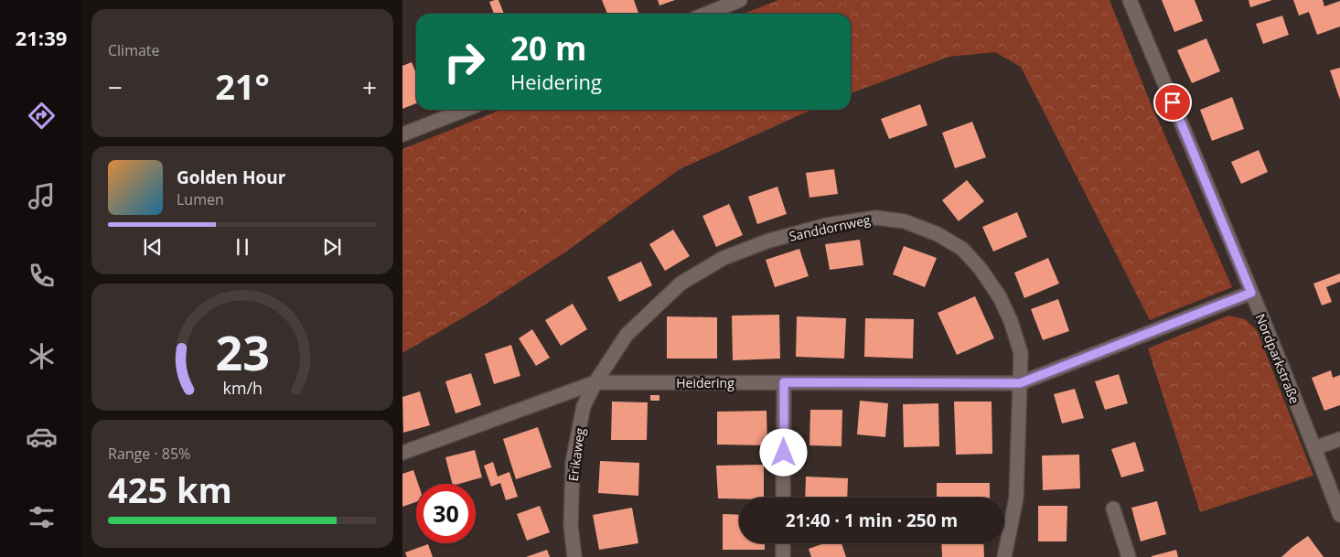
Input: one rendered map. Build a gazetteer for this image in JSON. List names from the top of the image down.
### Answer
{
  "streets": {
    "street": [
      "Sanddornweg",
      "Nordparkstraße",
      "Heidering",
      "Erikaweg"
    ]
  },
  "crossings": [
    ["Sanddornweg", "Heidering"],
    ["Sanddornweg", "Erikaweg"],
    ["Nordparkstraße", "Heidering"],
    ["Heidering", "Erikaweg"]
  ],
  "page": {
    "tabs": "21:39",
    "tile": [
      "Climate",
      ["Range · 85%", "425 km"]
    ],
    "turn": ["20 m", "Heidering"],
    "heat": ["−", "21°", "+"],
    "song": ["Golden Hour", "Lumen"],
    "limit": "30",
    "trip": "21:40 · 1 min · 250 m",
    "gauge": ["23", "km/h"]
  }
}
